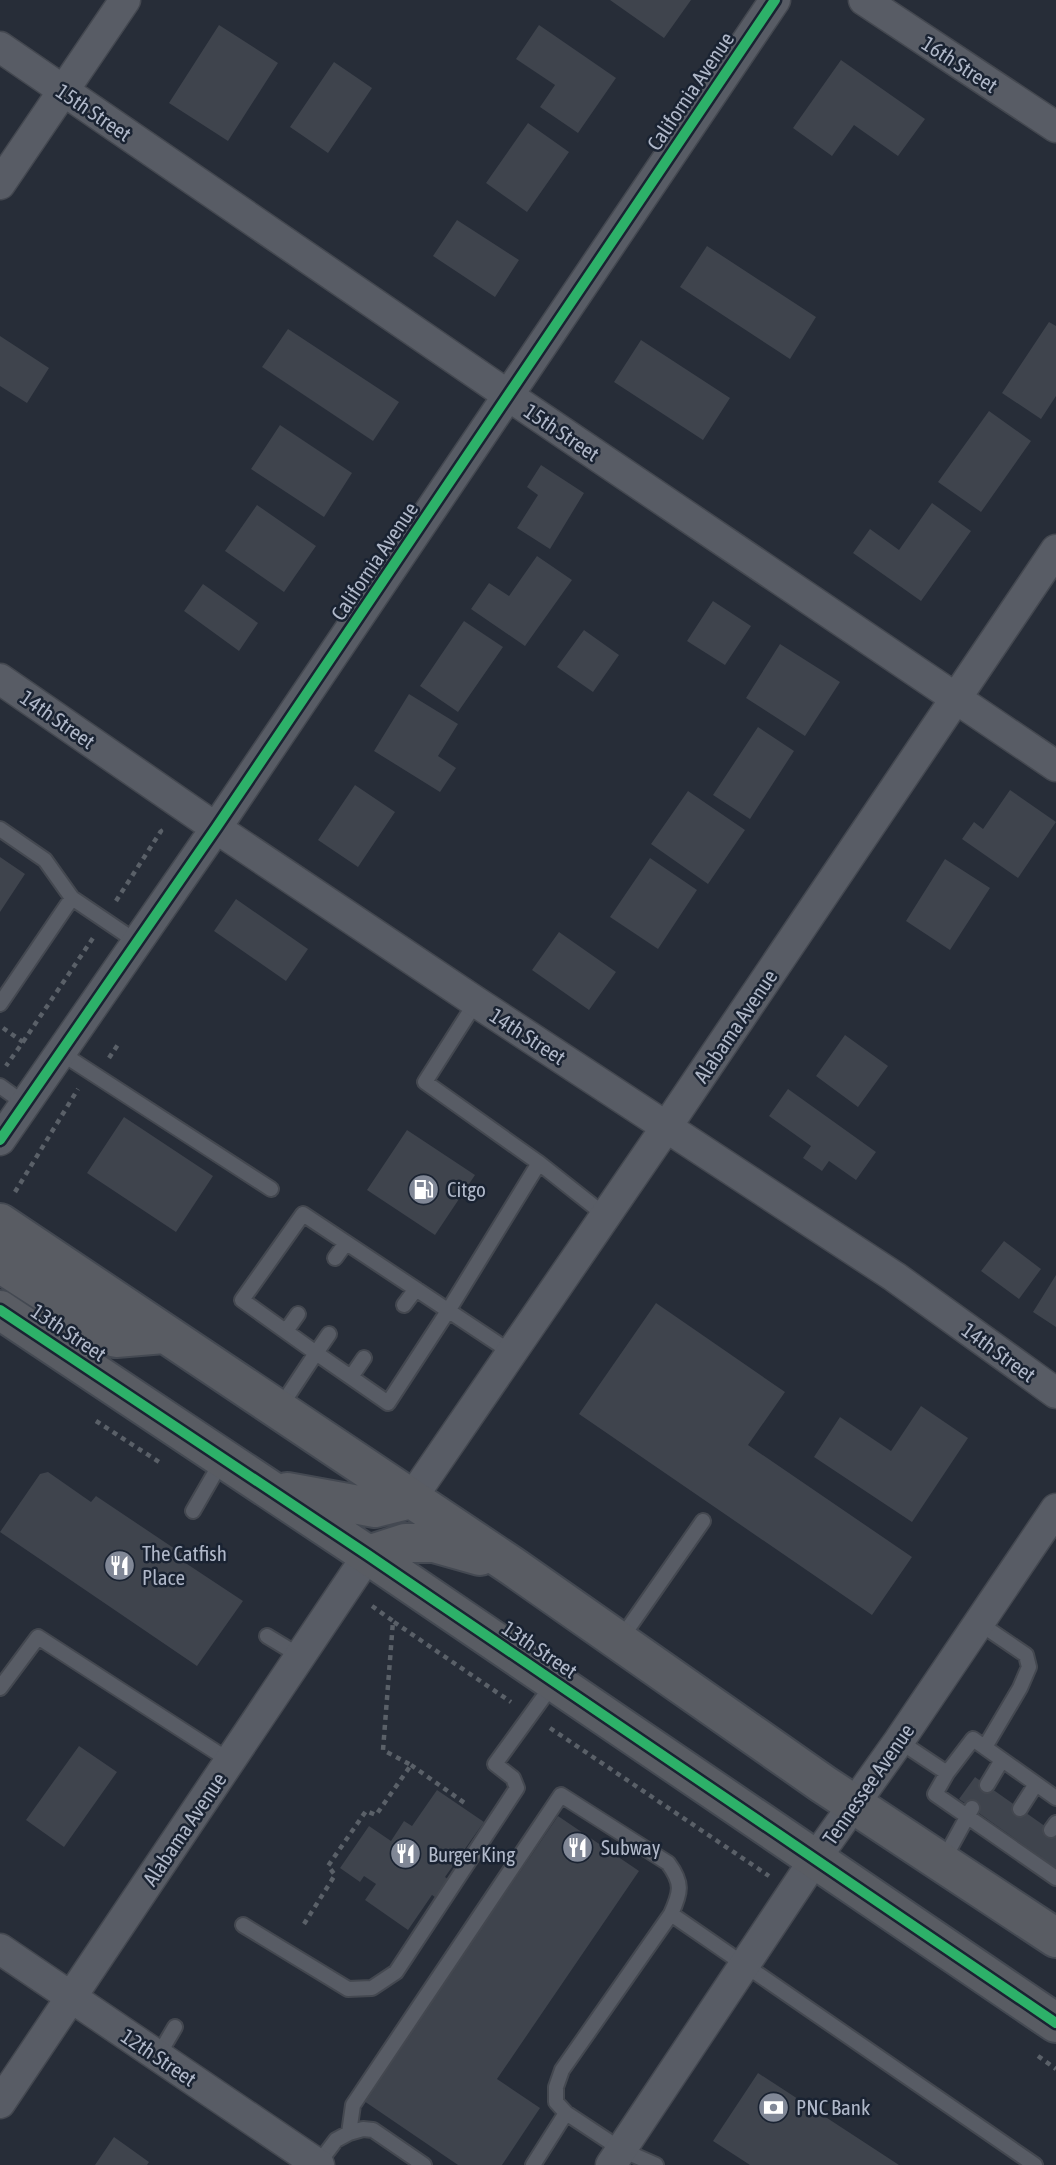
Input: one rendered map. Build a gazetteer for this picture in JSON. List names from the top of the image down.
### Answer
{
  "streets": {
    "highway": ["13th Street"],
    "street": [
      "16th Street",
      "California Avenue",
      "15th Street",
      "14th Street",
      "Alabama Avenue",
      "Tennessee Avenue",
      "12th Street"
    ]
  },
  "crossings": [
    ["California Avenue", "15th Street"],
    ["California Avenue", "14th Street"],
    ["15th Street", "Alabama Avenue"],
    ["14th Street", "Alabama Avenue"],
    ["Alabama Avenue", "13th Street"],
    ["Alabama Avenue", "12th Street"],
    ["13th Street", "Tennessee Avenue"]
  ],
  "places": {
    "fuel station": ["Citgo"],
    "restaurant": ["The Catfish Place", "Subway", "Burger King"],
    "bank": ["PNC Bank"]
  }
}
